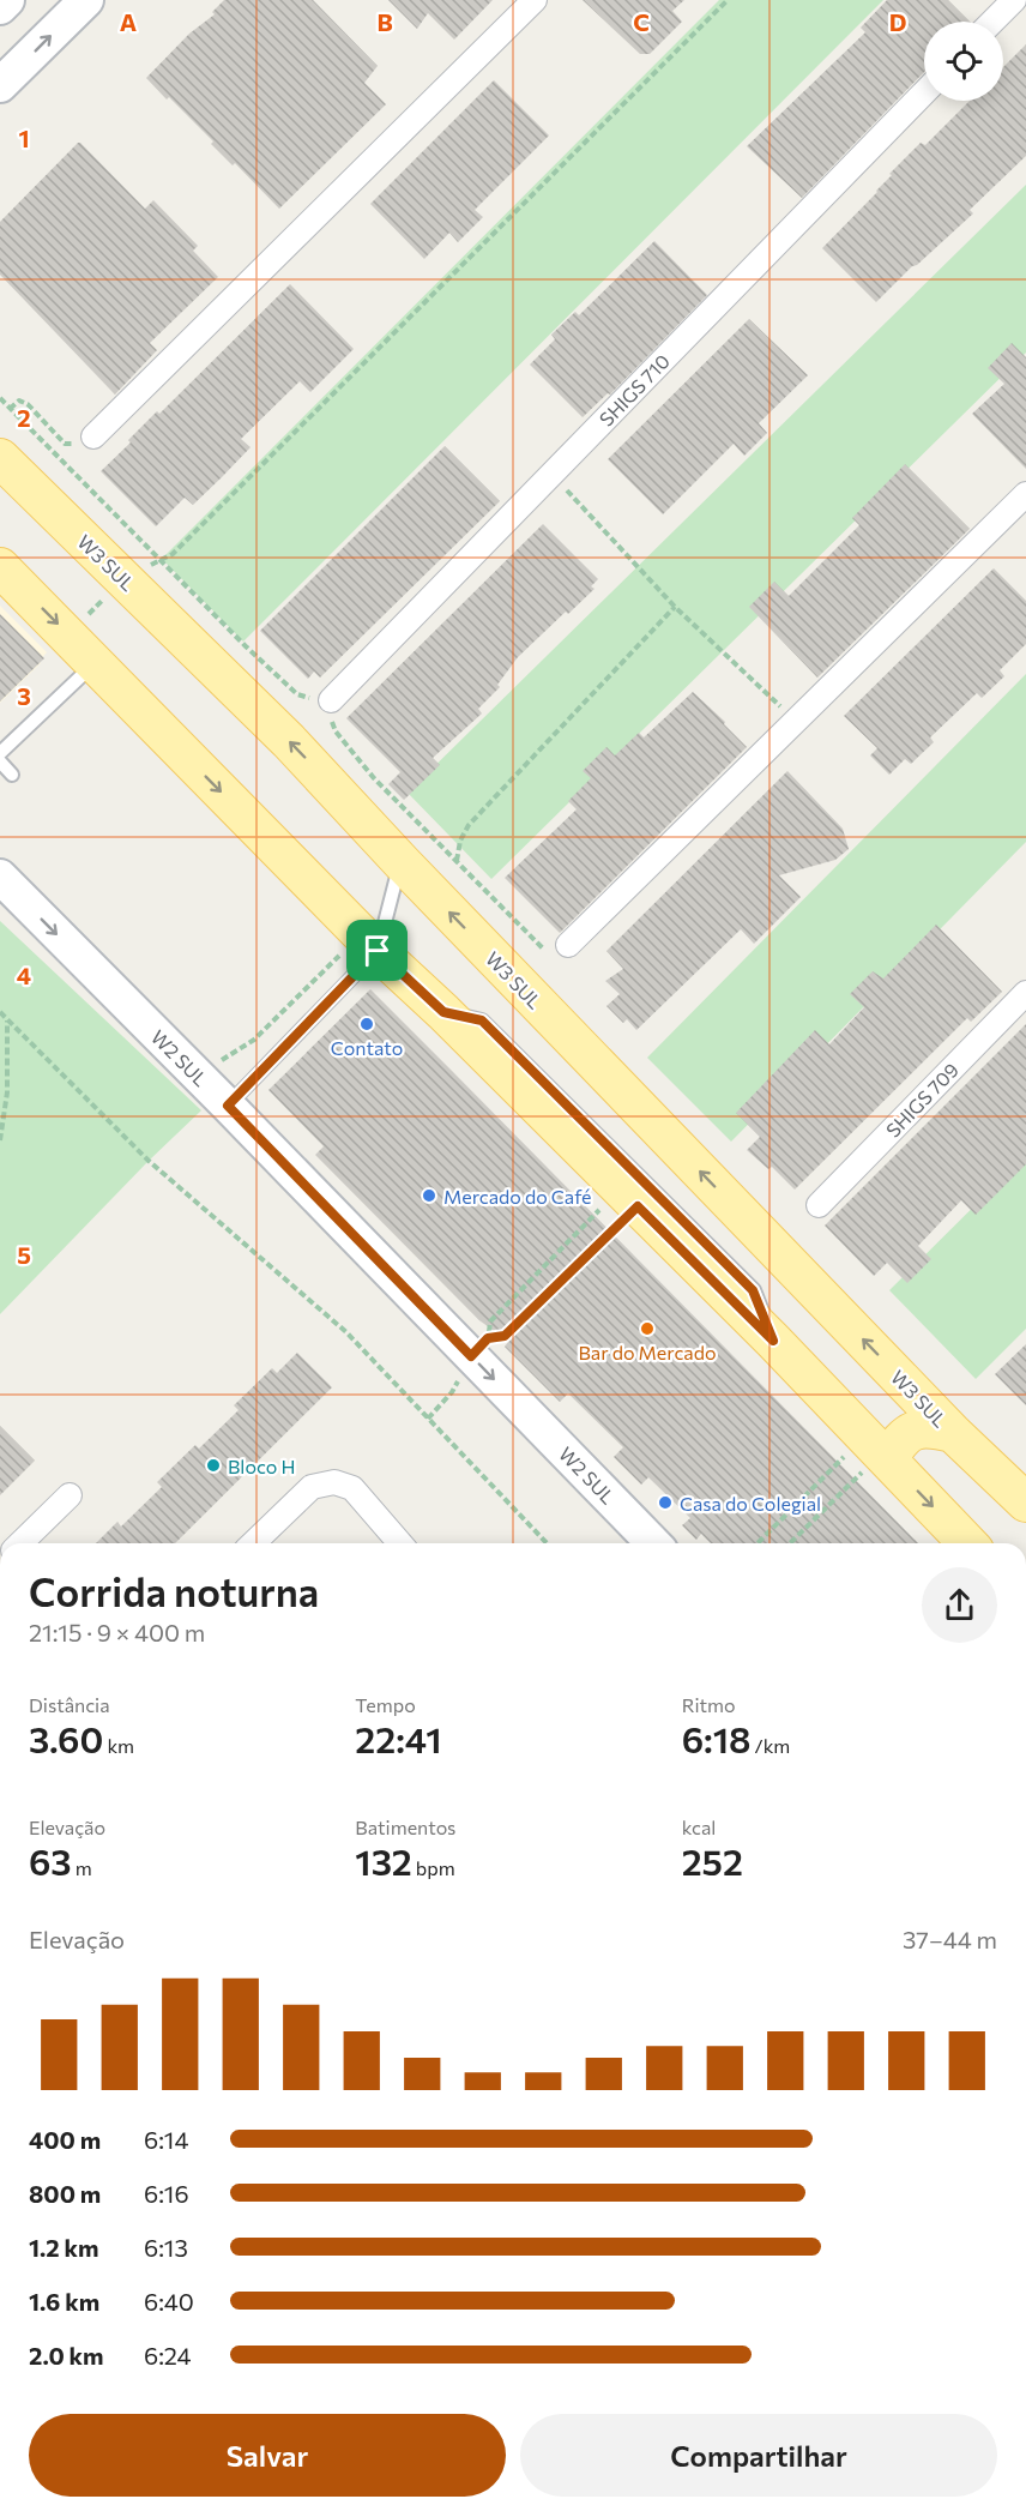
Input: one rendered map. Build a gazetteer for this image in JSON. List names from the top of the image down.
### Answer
{
  "streets": {
    "main road": ["W3 SUL"],
    "street": ["SHIGS 710", "W2 SUL", "SHIGS 709"]
  },
  "one_way": ["W2 SUL"],
  "places": [
    "Contato",
    "Mercado do Café",
    "Bar do Mercado",
    "Bloco H",
    "Casa do Colegial"
  ],
  "page": {
    "heading": ["Corrida noturna", "21:15 · 9 × 400 m"],
    "stats": [
      ["Distância", "3.60 km"],
      ["Tempo", "22:41"],
      ["Ritmo", "6:18 /km"],
      ["Elevação", "63 m"],
      ["Batimentos", "132 bpm"],
      ["kcal", "252"]
    ],
    "chart": ["Elevação", "37–44 m"],
    "list": [
      {
        "name": "400 m",
        "note": "6:14"
      },
      {
        "name": "800 m",
        "note": "6:16"
      },
      {
        "name": "1.2 km",
        "note": "6:13"
      },
      {
        "name": "1.6 km",
        "note": "6:40"
      },
      {
        "name": "2.0 km",
        "note": "6:24"
      }
    ],
    "buttons": ["Salvar", "Compartilhar"]
  },
  "grid": {
    "columns": [
      "A",
      "B",
      "C",
      "D"
    ],
    "rows": [
      "1",
      "2",
      "3",
      "4",
      "5"
    ]
  }
}
